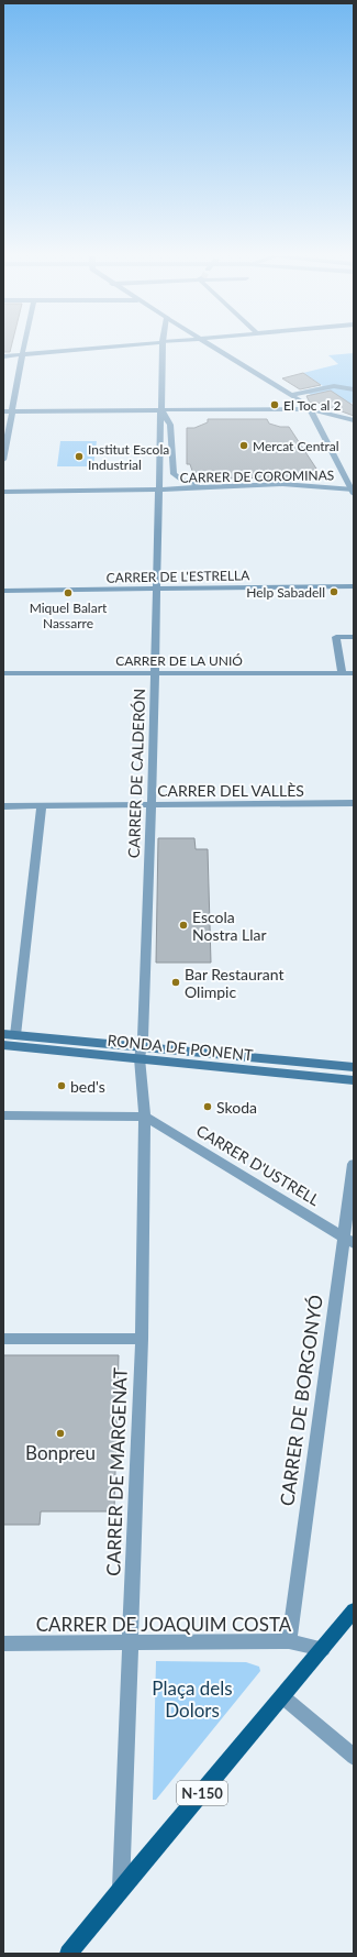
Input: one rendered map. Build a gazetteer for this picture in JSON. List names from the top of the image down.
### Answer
{
  "streets": {
    "main road": ["RONDA DE PONENT", "N-150"],
    "street": [
      "CARRER DE COROMINAS",
      "CARRER DE L'ESTRELLA",
      "CARRER DE LA UNIÓ",
      "CARRER DE CALDERÓN",
      "CARRER DEL VALLÈS",
      "CARRER D'USTRELL",
      "CARRER DE BORGONYÓ",
      "CARRER DE MARGENAT",
      "CARRER DE JOAQUIM COSTA"
    ]
  },
  "crossings": [
    ["CARRER DE COROMINAS", "CARRER DE CALDERÓN"],
    ["CARRER DE L'ESTRELLA", "CARRER DE CALDERÓN"],
    ["CARRER DE LA UNIÓ", "CARRER DE CALDERÓN"],
    ["CARRER DE CALDERÓN", "CARRER DEL VALLÈS"],
    ["CARRER DE CALDERÓN", "RONDA DE PONENT"],
    ["CARRER DE CALDERÓN", "CARRER DE MARGENAT"],
    ["RONDA DE PONENT", "CARRER DE MARGENAT"],
    ["CARRER D'USTRELL", "CARRER DE BORGONYÓ"],
    ["CARRER D'USTRELL", "CARRER DE MARGENAT"],
    ["CARRER DE BORGONYÓ", "CARRER DE JOAQUIM COSTA"],
    ["CARRER DE MARGENAT", "CARRER DE JOAQUIM COSTA"],
    ["CARRER DE MARGENAT", "N-150"],
    ["CARRER DE JOAQUIM COSTA", "N-150"]
  ],
  "parks": ["Plaça dels Dolors"],
  "places": [
    "El Toc al 2",
    "Mercat Central",
    "Institut Escola Industrial",
    "Help Sabadell",
    "Miquel Balart Nassarre",
    "Escola Nostra Llar",
    "Bar Restaurant Olimpic",
    "bed's",
    "Skoda",
    "Bonpreu"
  ]
}
